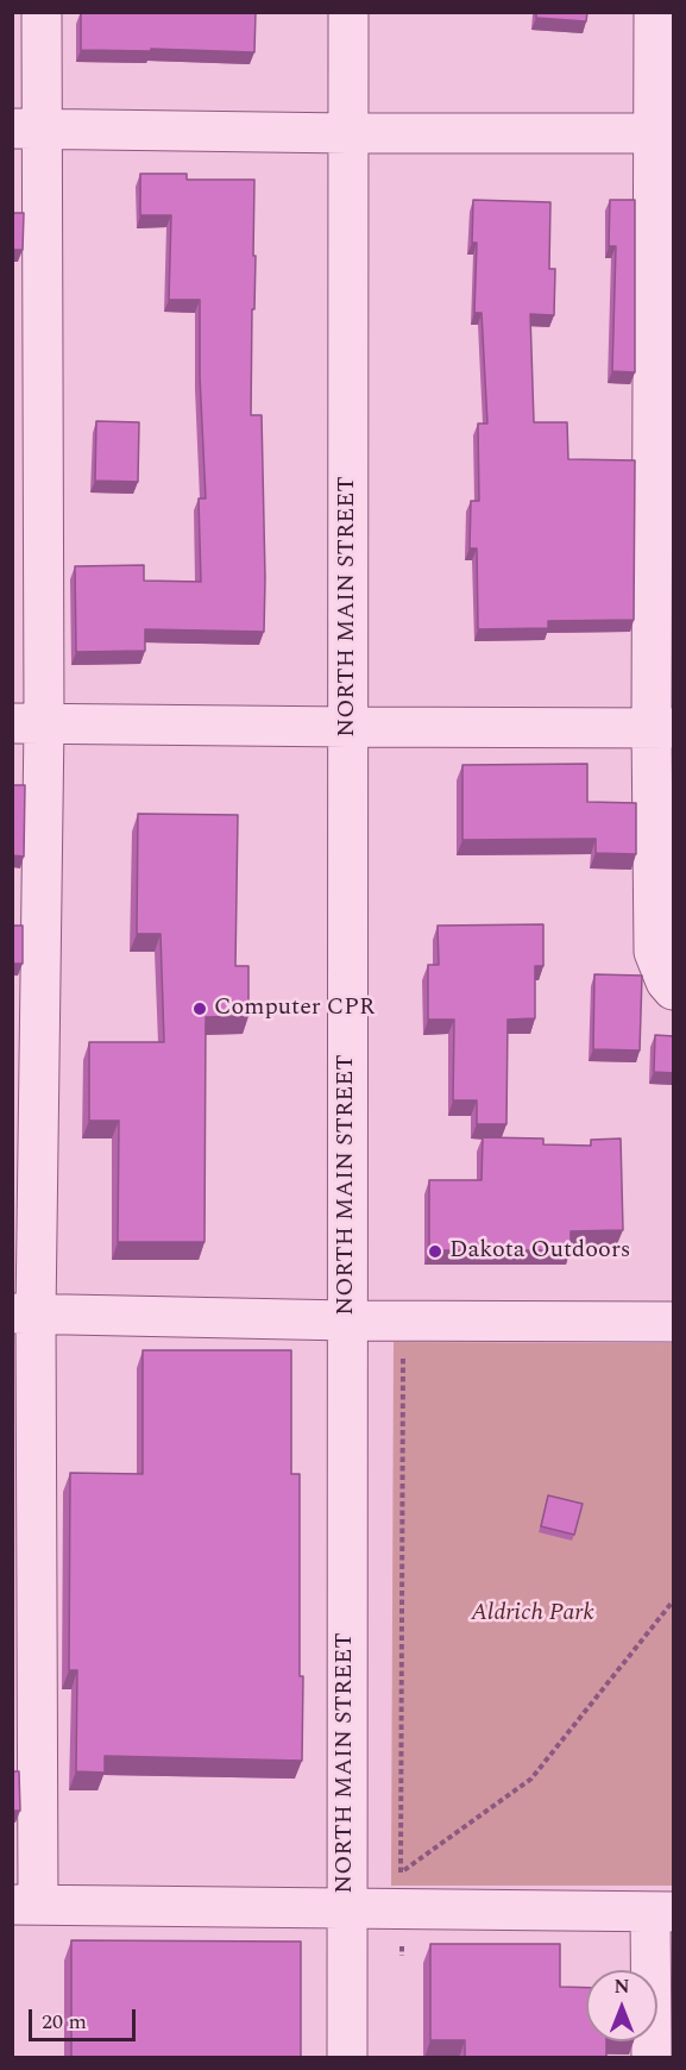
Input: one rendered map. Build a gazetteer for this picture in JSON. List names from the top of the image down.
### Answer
{
  "streets": {
    "street": ["NORTH MAIN STREET"]
  },
  "parks": ["Aldrich Park"],
  "places": ["Computer CPR", "Dakota Outdoors"],
  "scale_bar": "20 m",
  "north": "top"
}
